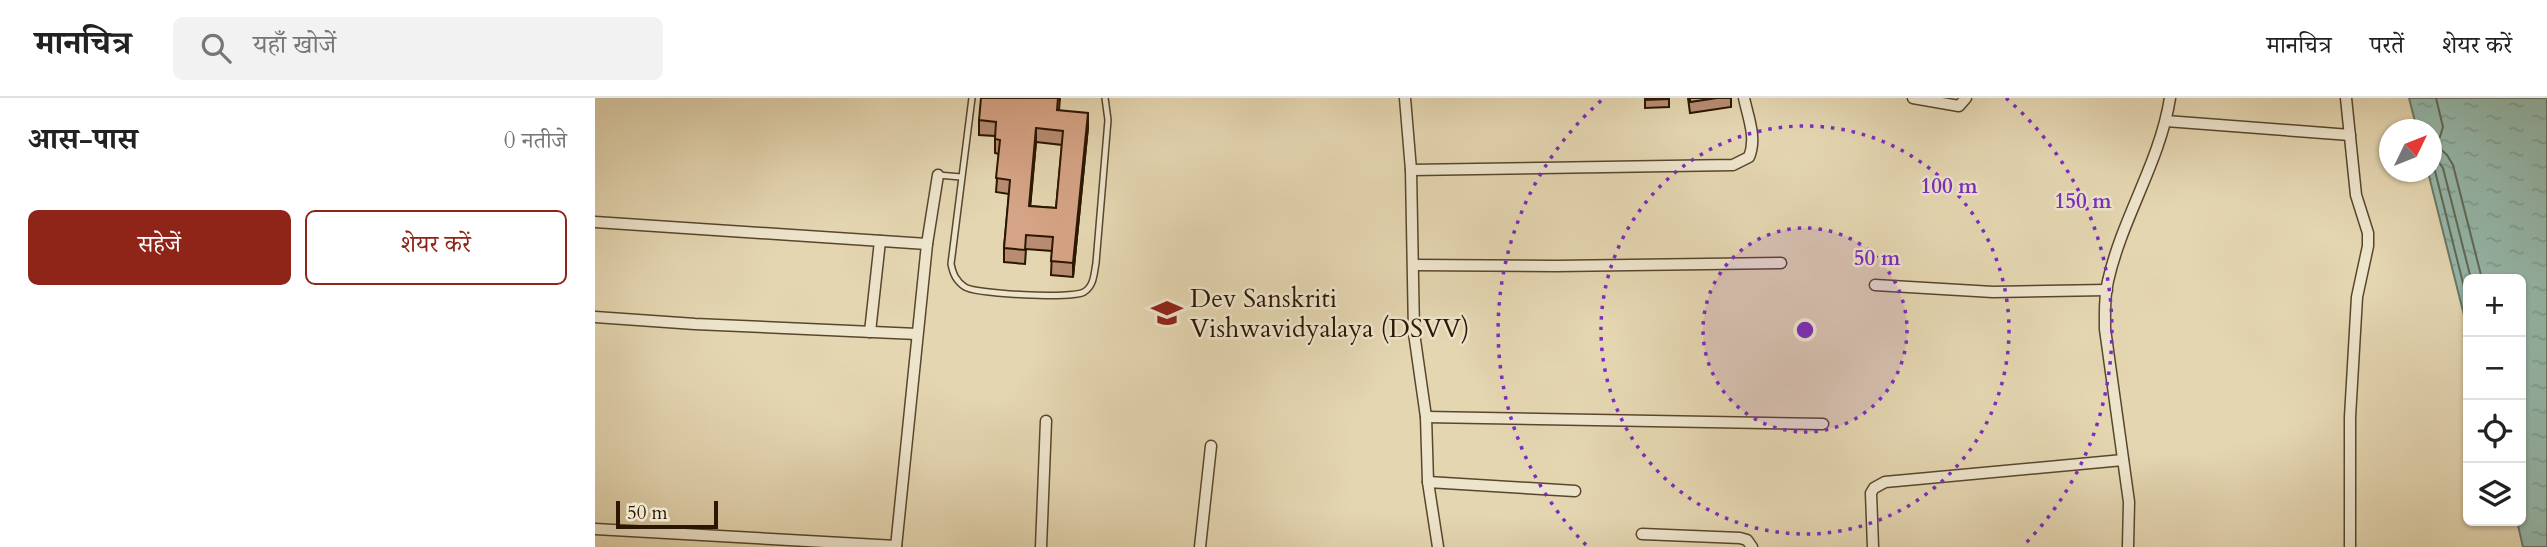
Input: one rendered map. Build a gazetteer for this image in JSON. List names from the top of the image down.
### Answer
{
  "places": {
    "school or university": ["Dev Sanskriti Vishwavidyalaya (DSVV)"]
  },
  "scale_bar": "50 m",
  "north": "top right",
  "page": {
    "header": "मानचित्र",
    "search": "यहाँ खोजें",
    "nav": ["मानचित्र", "परतें", "शेयर करें"],
    "heading": ["आस-पास", "0 नतीजे"],
    "buttons": ["सहेजें", "शेयर करें"],
    "map_buttons": ["+", "−"],
    "scale": "50 m"
  },
  "rings": ["100 m", "150 m", "50 m"]
}
